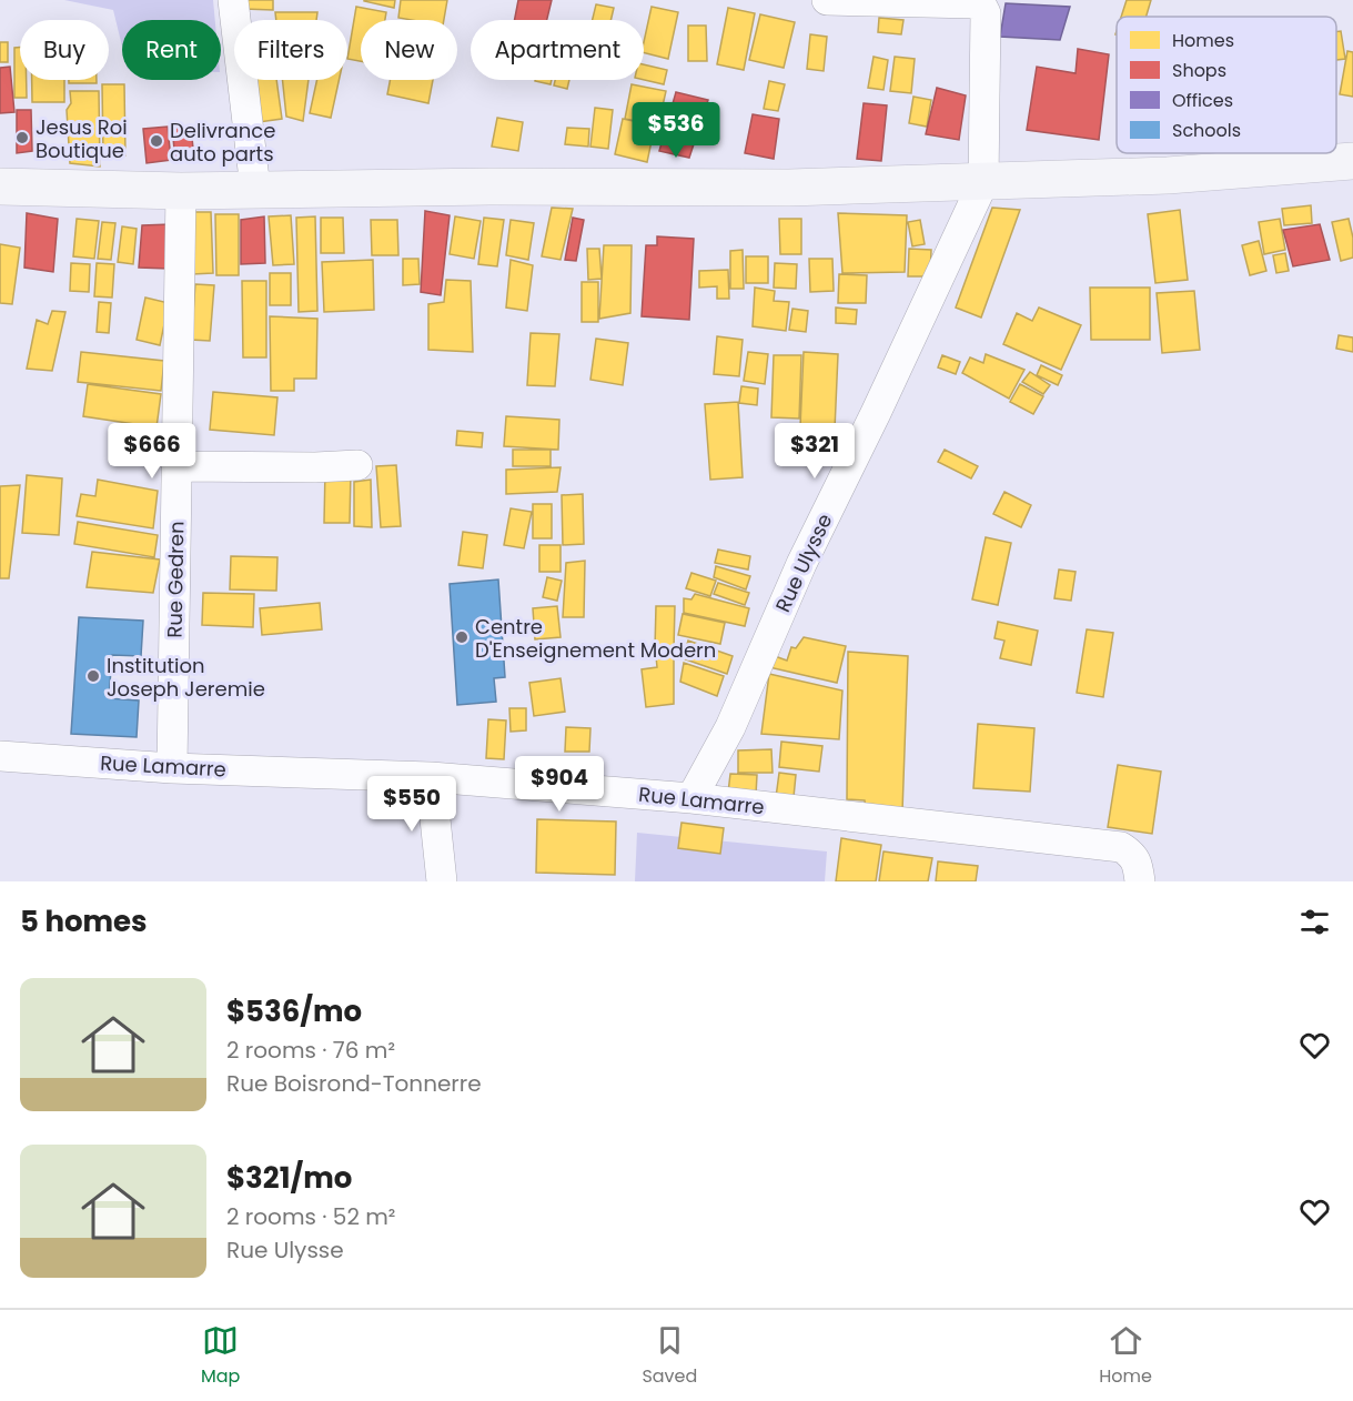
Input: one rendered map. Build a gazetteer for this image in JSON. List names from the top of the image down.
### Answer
{
  "streets": {
    "street": ["Rue Ulysse", "Rue Gedren", "Rue Lamarre"]
  },
  "crossings": [
    ["Rue Ulysse", "Rue Lamarre"],
    ["Rue Gedren", "Rue Lamarre"]
  ],
  "places": [
    "Jesus Roi Boutique",
    "Delivrance auto parts",
    "Centre D'Enseignement Modern",
    "Institution Joseph Jeremie"
  ],
  "legend": [
    "Homes",
    "Shops",
    "Offices",
    "Schools"
  ],
  "page": {
    "chip": [
      "Buy",
      "Rent",
      "Filters",
      "New",
      "Apartment"
    ],
    "price": [
      "$536",
      "$666",
      "$321",
      "$904",
      "$550"
    ],
    "heading": "5 homes",
    "list": [
      {
        "name": "$536/mo",
        "note": "2 rooms · 76 m² · Rue Boisrond-Tonnerre"
      },
      {
        "name": "$321/mo",
        "note": "2 rooms · 52 m² · Rue Ulysse"
      }
    ],
    "tabs": ["Map", "Saved", "Home"]
  }
}
